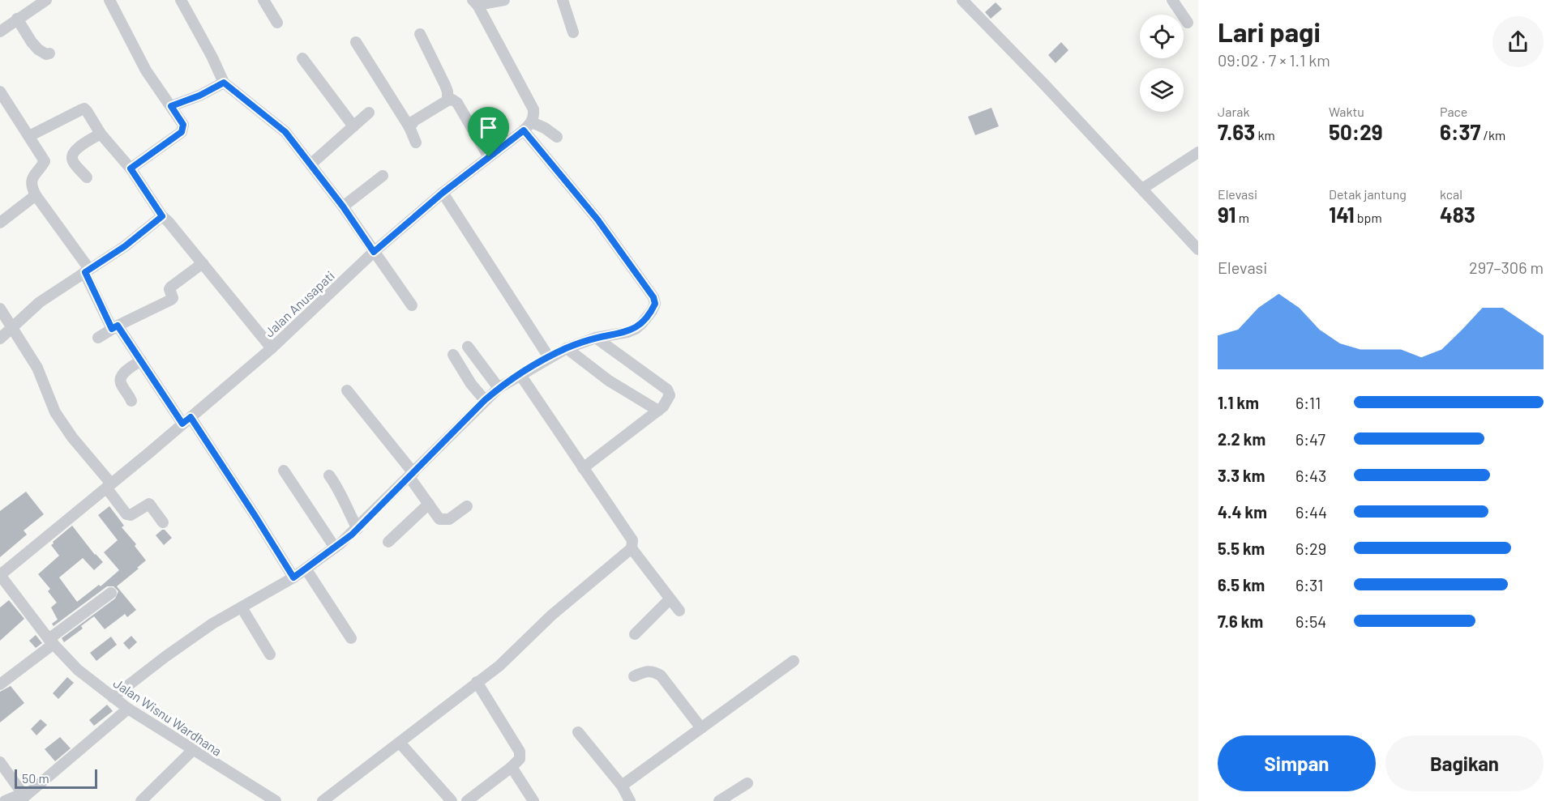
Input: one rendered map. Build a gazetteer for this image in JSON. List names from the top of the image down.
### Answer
{
  "streets": {
    "street": ["Jalan Anusapati", "Jalan Wisnu Wardhana"]
  },
  "crossings": [
    ["Jalan Anusapati", "Jalan Wisnu Wardhana"]
  ],
  "scale_bar": "50 m",
  "page": {
    "heading": ["Lari pagi", "09:02 · 7 × 1.1 km"],
    "stats": [
      ["Jarak", "7.63 km"],
      ["Waktu", "50:29"],
      ["Pace", "6:37 /km"],
      ["Elevasi", "91 m"],
      ["Detak jantung", "141 bpm"],
      ["kcal", "483"]
    ],
    "chart": ["Elevasi", "297–306 m"],
    "list": [
      {
        "name": "1.1 km",
        "note": "6:11"
      },
      {
        "name": "2.2 km",
        "note": "6:47"
      },
      {
        "name": "3.3 km",
        "note": "6:43"
      },
      {
        "name": "4.4 km",
        "note": "6:44"
      },
      {
        "name": "5.5 km",
        "note": "6:29"
      },
      {
        "name": "6.5 km",
        "note": "6:31"
      },
      {
        "name": "7.6 km",
        "note": "6:54"
      }
    ],
    "buttons": ["Simpan", "Bagikan"],
    "scale": "50 m"
  }
}
